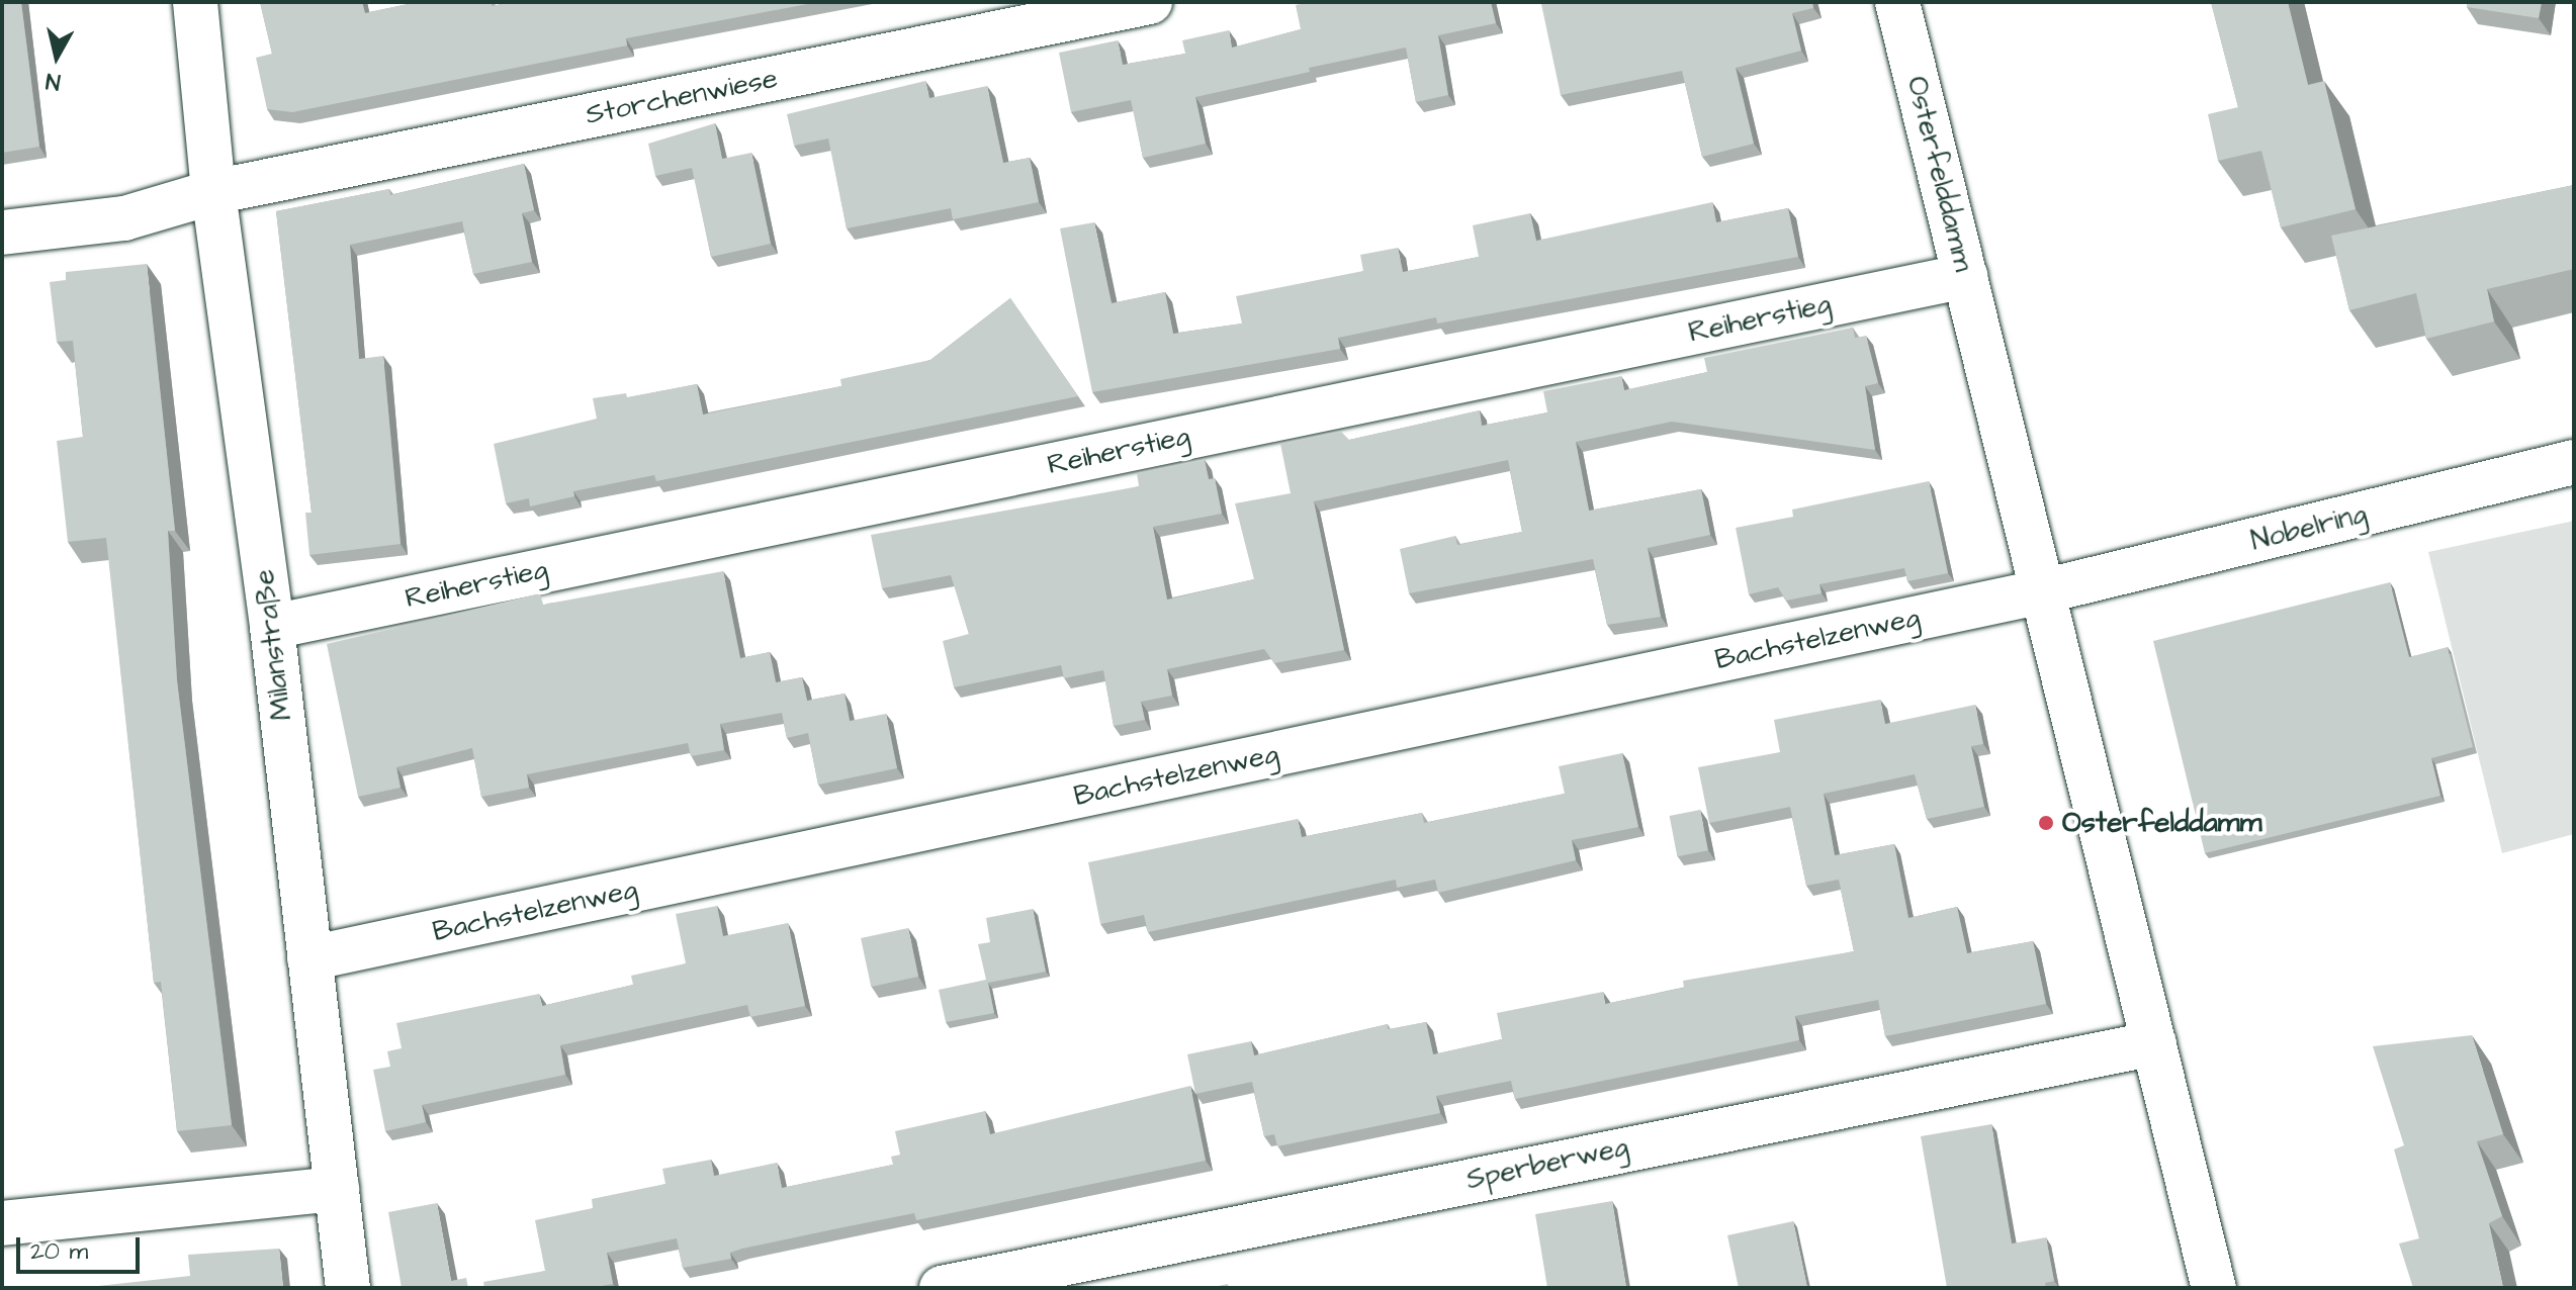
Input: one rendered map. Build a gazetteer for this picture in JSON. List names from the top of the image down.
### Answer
{
  "streets": {
    "street": [
      "Storchenwiese",
      "Osterfelddamm",
      "Reiherstieg",
      "Nobelring",
      "Bachstelzenweg",
      "Milanstraße",
      "Sperberweg"
    ]
  },
  "crossings": [
    ["Storchenwiese", "Milanstraße"],
    ["Osterfelddamm", "Reiherstieg"],
    ["Osterfelddamm", "Nobelring"],
    ["Osterfelddamm", "Bachstelzenweg"],
    ["Osterfelddamm", "Sperberweg"],
    ["Reiherstieg", "Milanstraße"],
    ["Nobelring", "Bachstelzenweg"],
    ["Bachstelzenweg", "Milanstraße"]
  ],
  "places": ["Osterfelddamm"],
  "scale_bar": "20 m",
  "north": "bottom"
}
